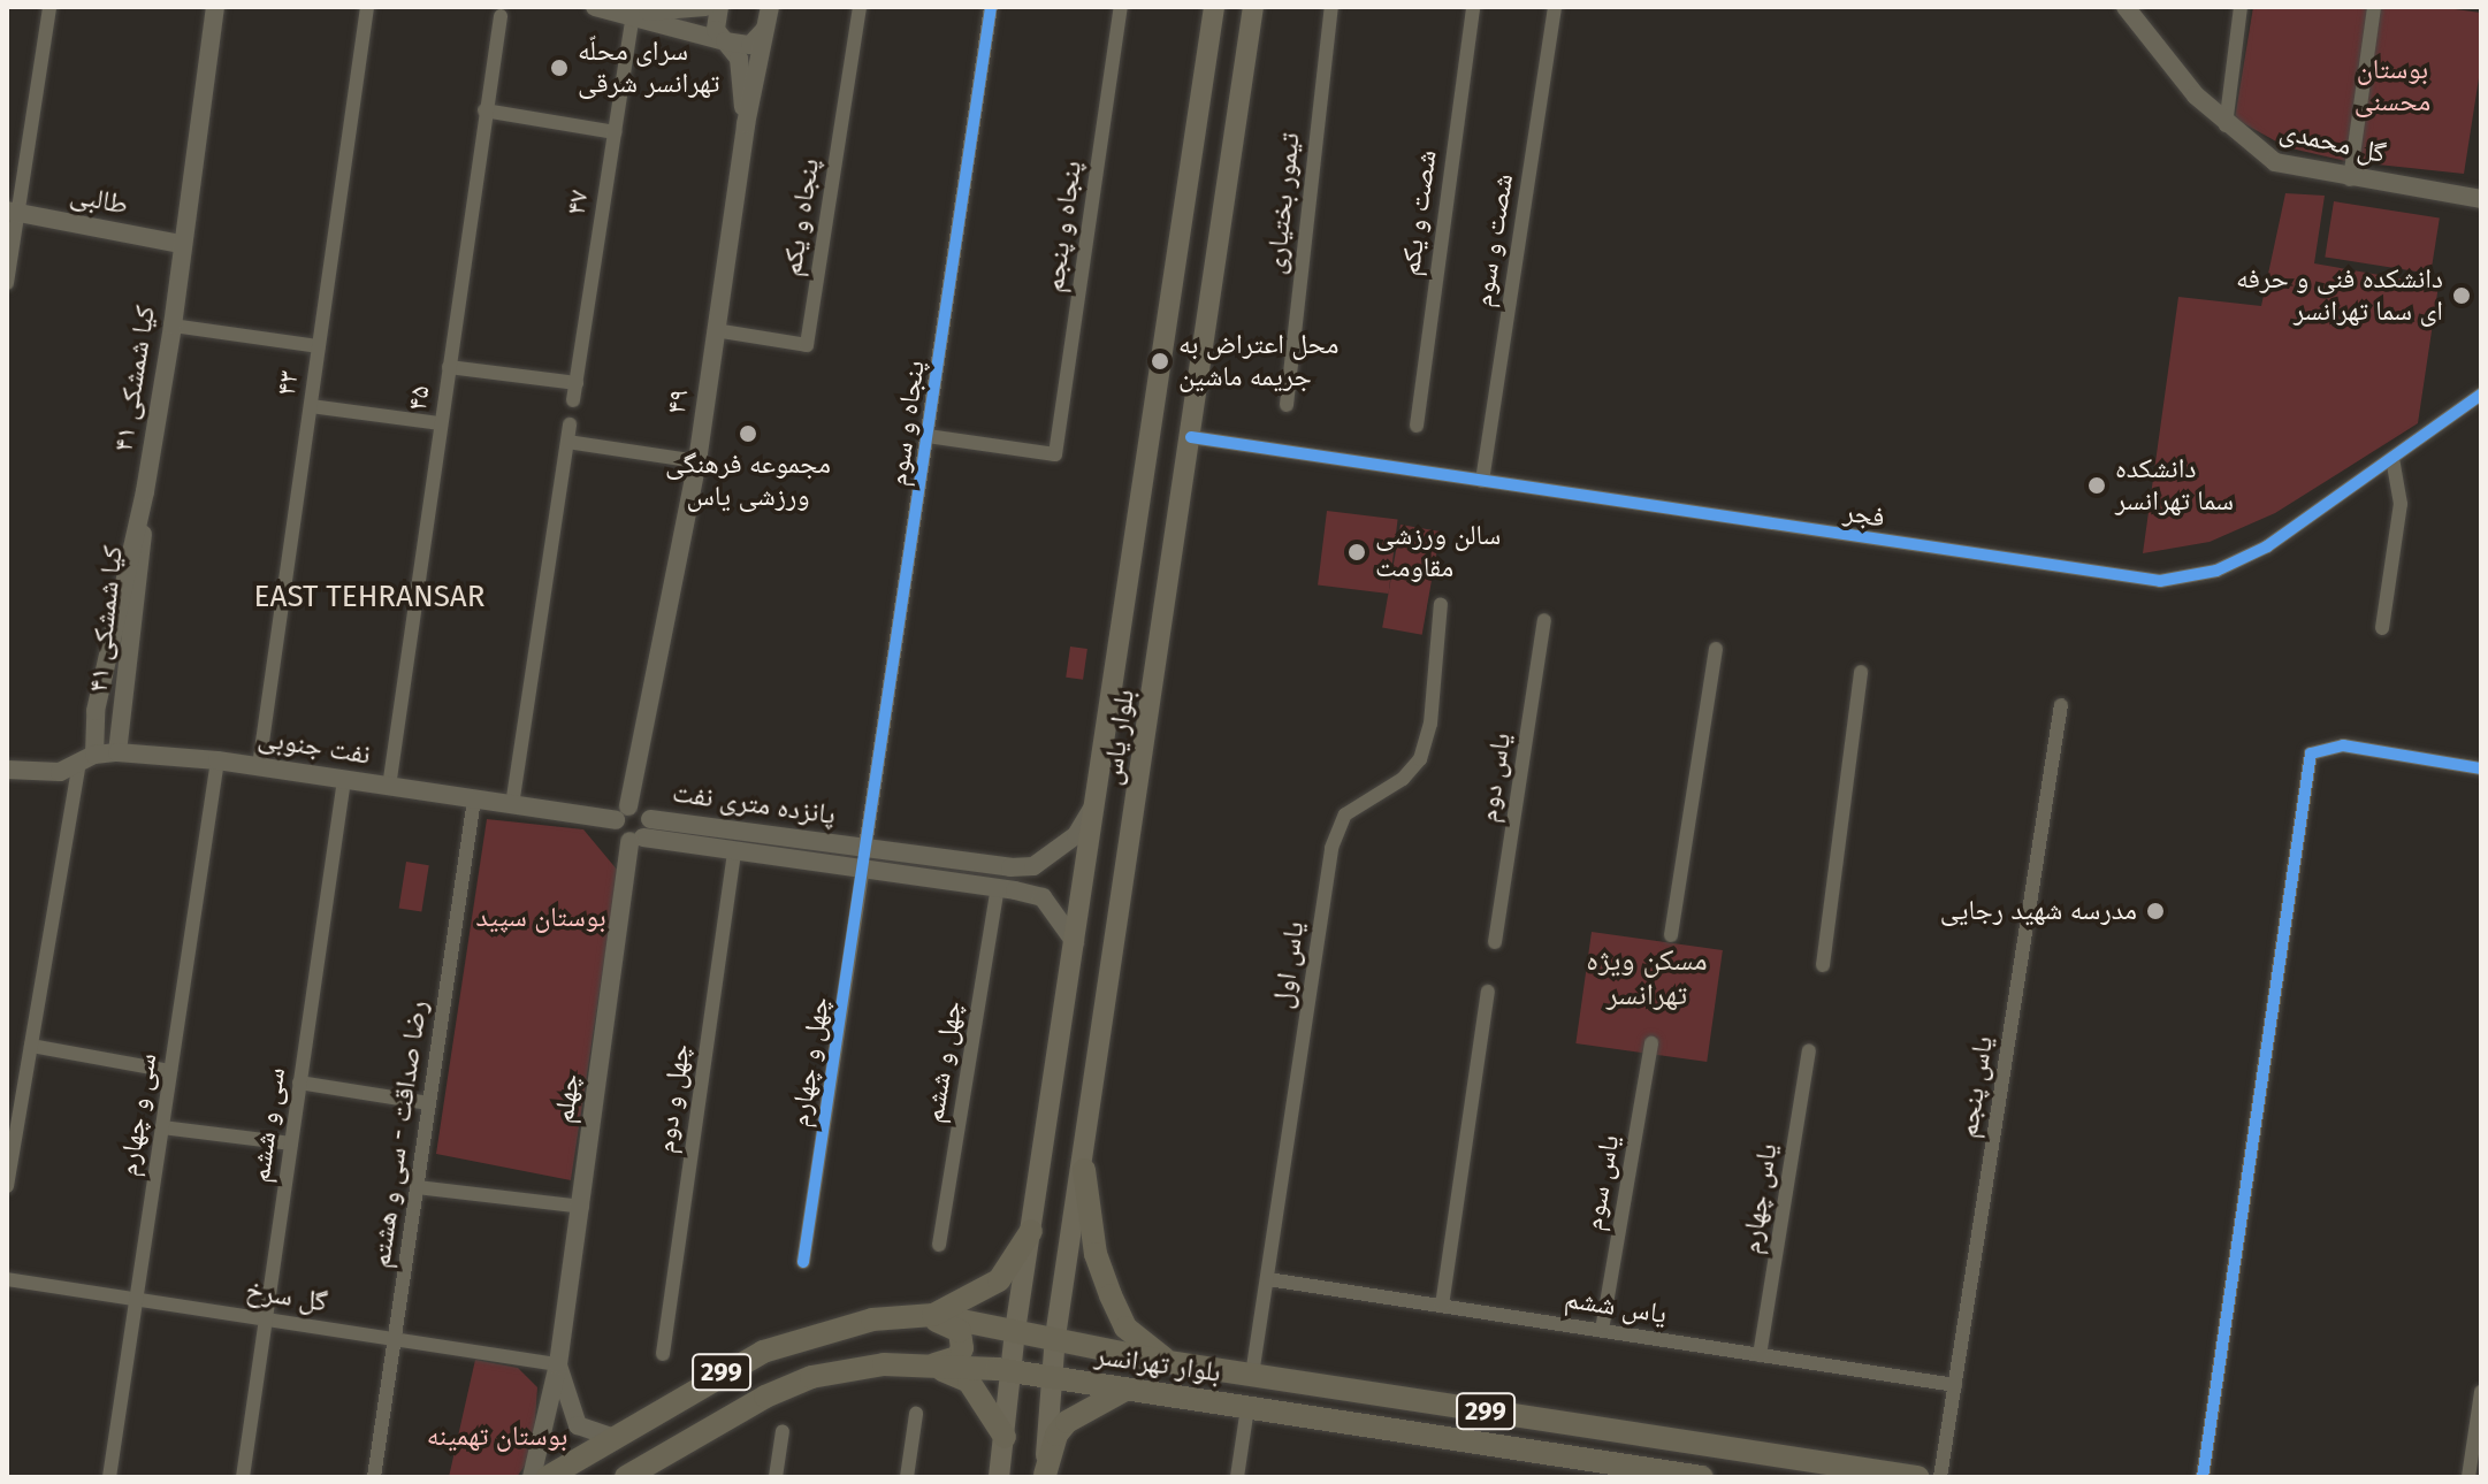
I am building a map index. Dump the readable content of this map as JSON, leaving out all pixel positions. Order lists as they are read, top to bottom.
{
  "streets": {
    "main road": ["بلوار یاس", "بلوار تهرانسر", "299"],
    "street": [
      "گل محمدی",
      "طالبی",
      "۴۷",
      "تیمور بختیاری",
      "شصت و یکم",
      "پنجاه و یکم",
      "پنجاه و پنجم",
      "شصت و سوم",
      "۴۱ کیا شمشکی",
      "۴۳",
      "۴۵",
      "۴۹",
      "پنجاه و سوم",
      "فجر",
      "کیا شمشکی ۴۱",
      "نفت جنوبی",
      "یاس دوم",
      "پانزده متری نفت",
      "یاس اول",
      "چهل و چهارم",
      "چهل و ششم",
      "یاس پنجم",
      "چهلم",
      "چهل و دوم",
      "سی و چهارم",
      "سی و ششم",
      "رضا صداقت - سی و هشتم",
      "یاس سوم",
      "یاس چهارم",
      "گل سرخ",
      "یاس ششم"
    ]
  },
  "crossings": [
    ["طالبی", "۴۱ کیا شمشکی"],
    ["پنجاه و یکم", "۴۹"],
    ["پنجاه و پنجم", "پنجاه و سوم"],
    ["شصت و سوم", "فجر"],
    ["۴۱ کیا شمشکی", "کیا شمشکی ۴۱"],
    ["۴۱ کیا شمشکی", "نفت جنوبی"],
    ["۴۳", "نفت جنوبی"],
    ["۴۵", "نفت جنوبی"],
    ["۴۹", "نفت جنوبی"],
    ["۴۹", "پانزده متری نفت"],
    ["۴۹", "چهلم"],
    ["پنجاه و سوم", "پانزده متری نفت"],
    ["فجر", "بلوار یاس"],
    ["کیا شمشکی ۴۱", "نفت جنوبی"],
    ["بلوار یاس", "پانزده متری نفت"],
    ["بلوار یاس", "بلوار تهرانسر"],
    ["نفت جنوبی", "پانزده متری نفت"],
    ["نفت جنوبی", "چهلم"],
    ["نفت جنوبی", "سی و چهارم"],
    ["نفت جنوبی", "سی و ششم"],
    ["نفت جنوبی", "رضا صداقت - سی و هشتم"],
    ["پانزده متری نفت", "چهل و چهارم"],
    ["پانزده متری نفت", "چهل و ششم"],
    ["پانزده متری نفت", "چهلم"],
    ["پانزده متری نفت", "چهل و دوم"],
    ["یاس اول", "یاس ششم"],
    ["یاس اول", "بلوار تهرانسر"],
    ["یاس پنجم", "یاس ششم"],
    ["چهلم", "گل سرخ"],
    ["سی و چهارم", "گل سرخ"],
    ["سی و ششم", "گل سرخ"],
    ["رضا صداقت - سی و هشتم", "گل سرخ"],
    ["یاس سوم", "یاس ششم"],
    ["یاس چهارم", "یاس ششم"]
  ],
  "districts": ["EAST TEHRANSAR", "مسکن ویژه تهرانسر"],
  "parks": ["بوستان محسنی", "بوستان سپید", "بوستان تهمینه"],
  "places": [
    "سرای محلّه تهرانسر شرقی",
    "دانشکده فنی و حرفه ای سما تهرانسر",
    "محل اعتراض به جریمه ماشین",
    "مجموعه فرهنگی ورزشی یاس",
    "دانشکده سما تهرانسر",
    "سالن ورزشی مقاومت",
    "مدرسه شهید رجایی"
  ]
}
